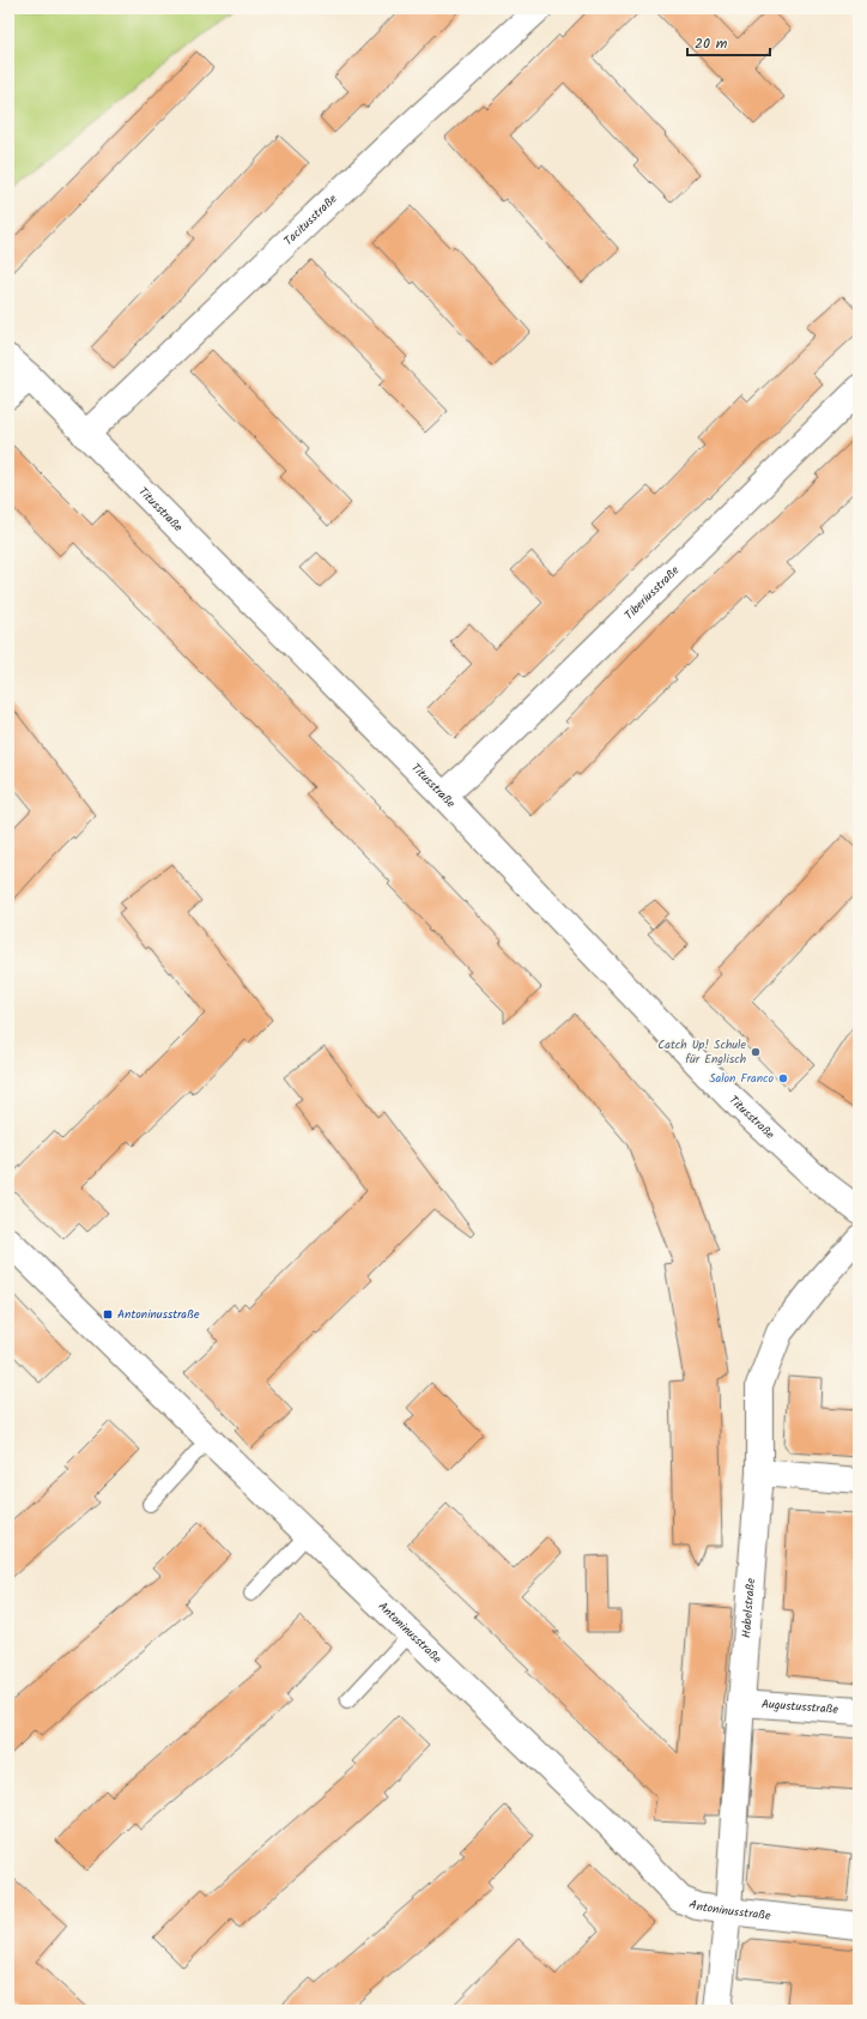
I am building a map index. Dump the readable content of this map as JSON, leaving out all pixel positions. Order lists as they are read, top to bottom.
{
  "streets": {
    "street": [
      "Tacitusstraße",
      "Titusstraße",
      "Tiberiusstraße",
      "Habelstraße",
      "Antoninusstraße",
      "Augustusstraße"
    ]
  },
  "crossings": [
    ["Tacitusstraße", "Titusstraße"],
    ["Titusstraße", "Tiberiusstraße"],
    ["Habelstraße", "Antoninusstraße"],
    ["Habelstraße", "Augustusstraße"]
  ],
  "places": {
    "other": ["Catch Up! Schule für Englisch", "Salon Franco"],
    "transit": ["Antoninusstraße"]
  },
  "scale_bar": "20 m"
}
